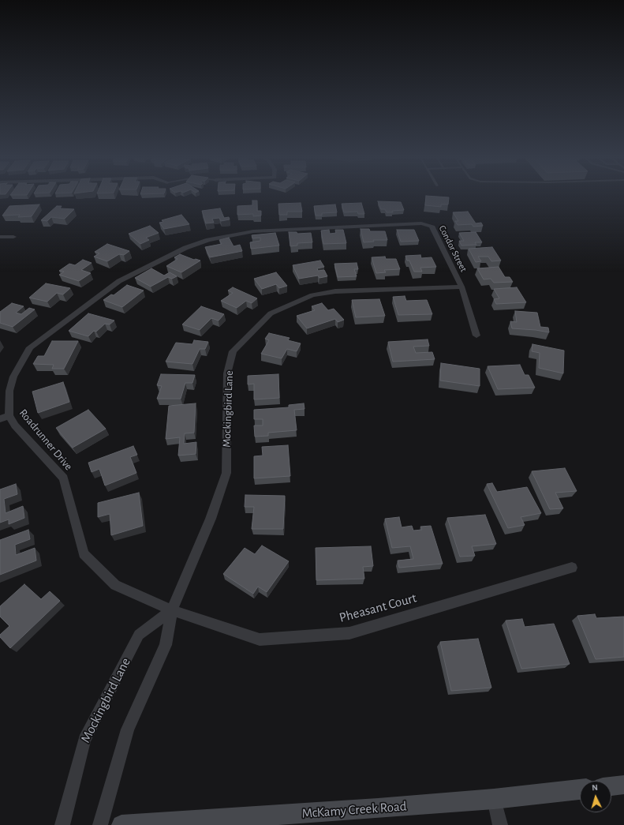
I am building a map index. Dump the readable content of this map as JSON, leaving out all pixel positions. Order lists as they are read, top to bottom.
{
  "streets": {
    "street": [
      "Condor Street",
      "Mockingbird Lane",
      "Roadrunner Drive",
      "Pheasant Court",
      "McKamy Creek Road"
    ]
  },
  "crossings": [
    ["Condor Street", "Mockingbird Lane"],
    ["Condor Street", "Roadrunner Drive"],
    ["Mockingbird Lane", "Roadrunner Drive"],
    ["Mockingbird Lane", "Pheasant Court"],
    ["Roadrunner Drive", "Pheasant Court"]
  ],
  "north": "top"
}
